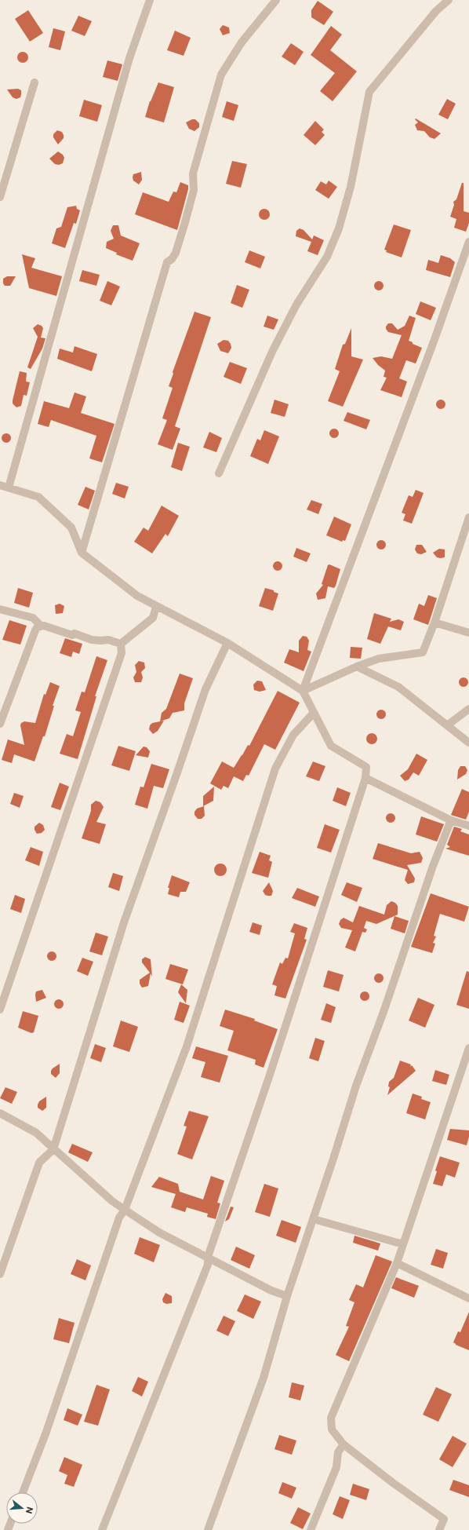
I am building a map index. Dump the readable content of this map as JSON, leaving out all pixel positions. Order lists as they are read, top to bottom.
{
  "north": "right"
}
